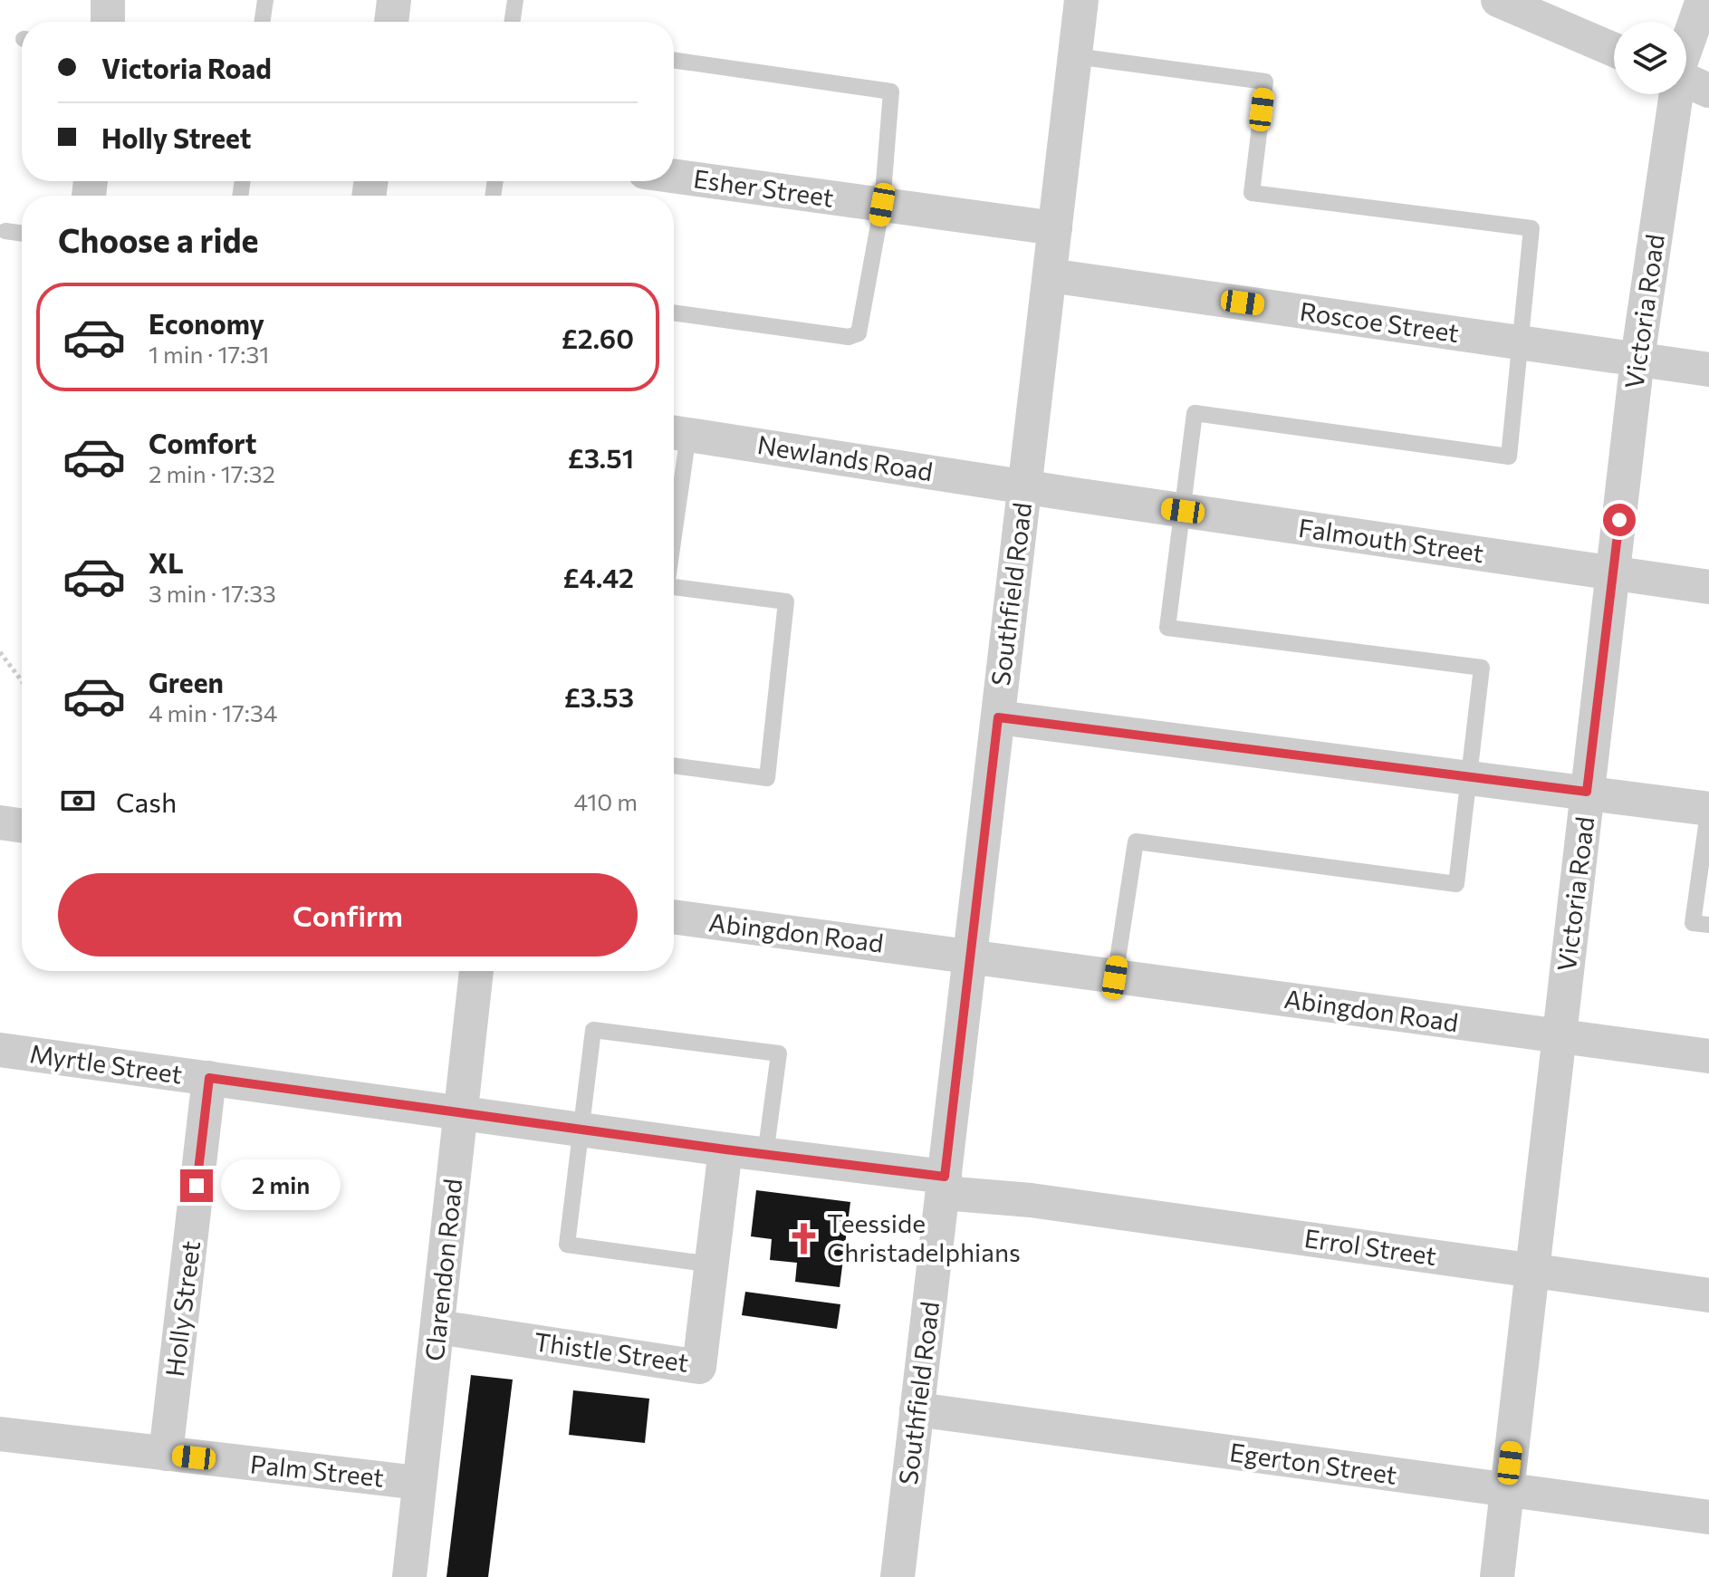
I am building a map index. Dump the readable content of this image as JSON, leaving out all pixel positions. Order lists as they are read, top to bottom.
{
  "streets": {
    "street": [
      "Esher Street",
      "Victoria Road",
      "Roscoe Street",
      "Newlands Road",
      "Falmouth Street",
      "Southfield Road",
      "Abingdon Road",
      "Myrtle Street",
      "Errol Street",
      "Clarendon Road",
      "Holly Street",
      "Thistle Street",
      "Egerton Street",
      "Palm Street"
    ]
  },
  "crossings": [
    ["Esher Street", "Southfield Road"],
    ["Victoria Road", "Roscoe Street"],
    ["Victoria Road", "Falmouth Street"],
    ["Victoria Road", "Abingdon Road"],
    ["Victoria Road", "Errol Street"],
    ["Victoria Road", "Egerton Street"],
    ["Roscoe Street", "Southfield Road"],
    ["Newlands Road", "Falmouth Street"],
    ["Newlands Road", "Southfield Road"],
    ["Southfield Road", "Abingdon Road"],
    ["Southfield Road", "Myrtle Street"],
    ["Southfield Road", "Errol Street"],
    ["Southfield Road", "Egerton Street"],
    ["Myrtle Street", "Errol Street"],
    ["Myrtle Street", "Clarendon Road"],
    ["Myrtle Street", "Holly Street"],
    ["Myrtle Street", "Thistle Street"],
    ["Clarendon Road", "Thistle Street"],
    ["Clarendon Road", "Palm Street"],
    ["Holly Street", "Palm Street"]
  ],
  "places": {
    "church": ["Teesside Christadelphians"]
  },
  "page": {
    "banner": ["Victoria Road", "Holly Street"],
    "heading": "Choose a ride",
    "list": [
      {
        "name": "Economy",
        "note": "1 min · 17:31",
        "value": "£2.60"
      },
      {
        "name": "Comfort",
        "note": "2 min · 17:32",
        "value": "£3.51"
      },
      {
        "name": "XL",
        "note": "3 min · 17:33",
        "value": "£4.42"
      },
      {
        "name": "Green",
        "note": "4 min · 17:34",
        "value": "£3.53"
      }
    ],
    "pay": ["Cash", "410 m"],
    "buttons": "Confirm",
    "bubble": "2 min"
  }
}
